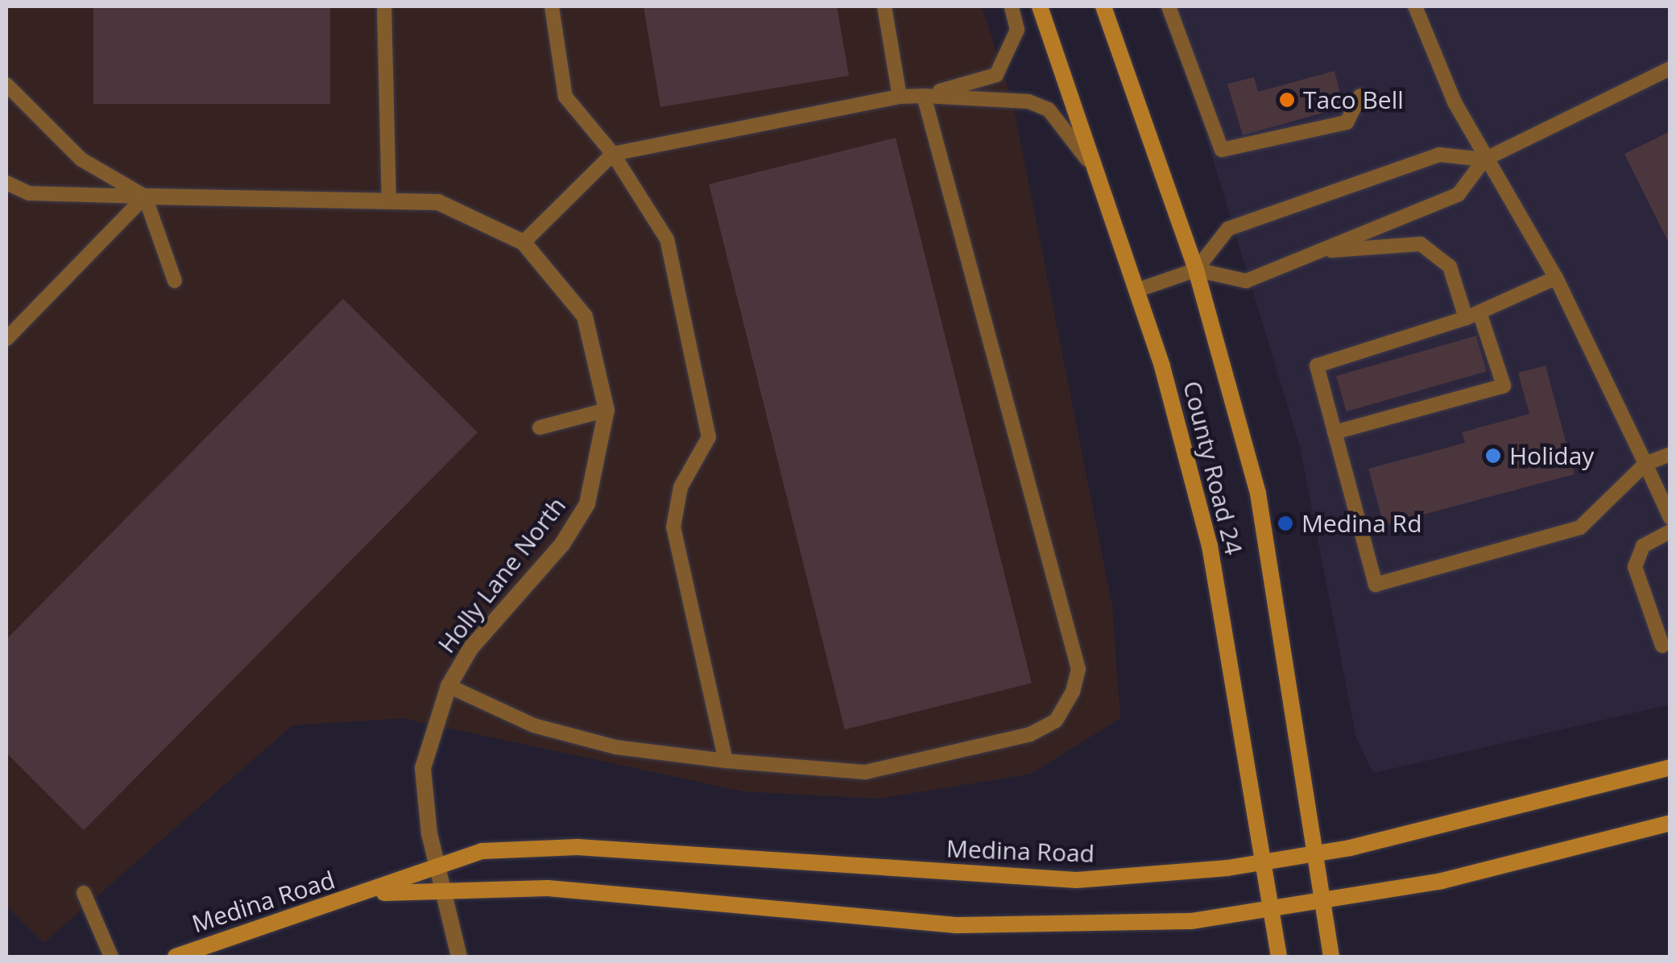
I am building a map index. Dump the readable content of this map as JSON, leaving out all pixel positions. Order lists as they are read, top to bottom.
{
  "streets": {
    "street": ["County Road 24", "Holly Lane North", "Medina Road"]
  },
  "crossings": [
    ["County Road 24", "Medina Road"],
    ["Holly Lane North", "Medina Road"]
  ],
  "places": ["Taco Bell", "Holiday", "Medina Rd"]
}
